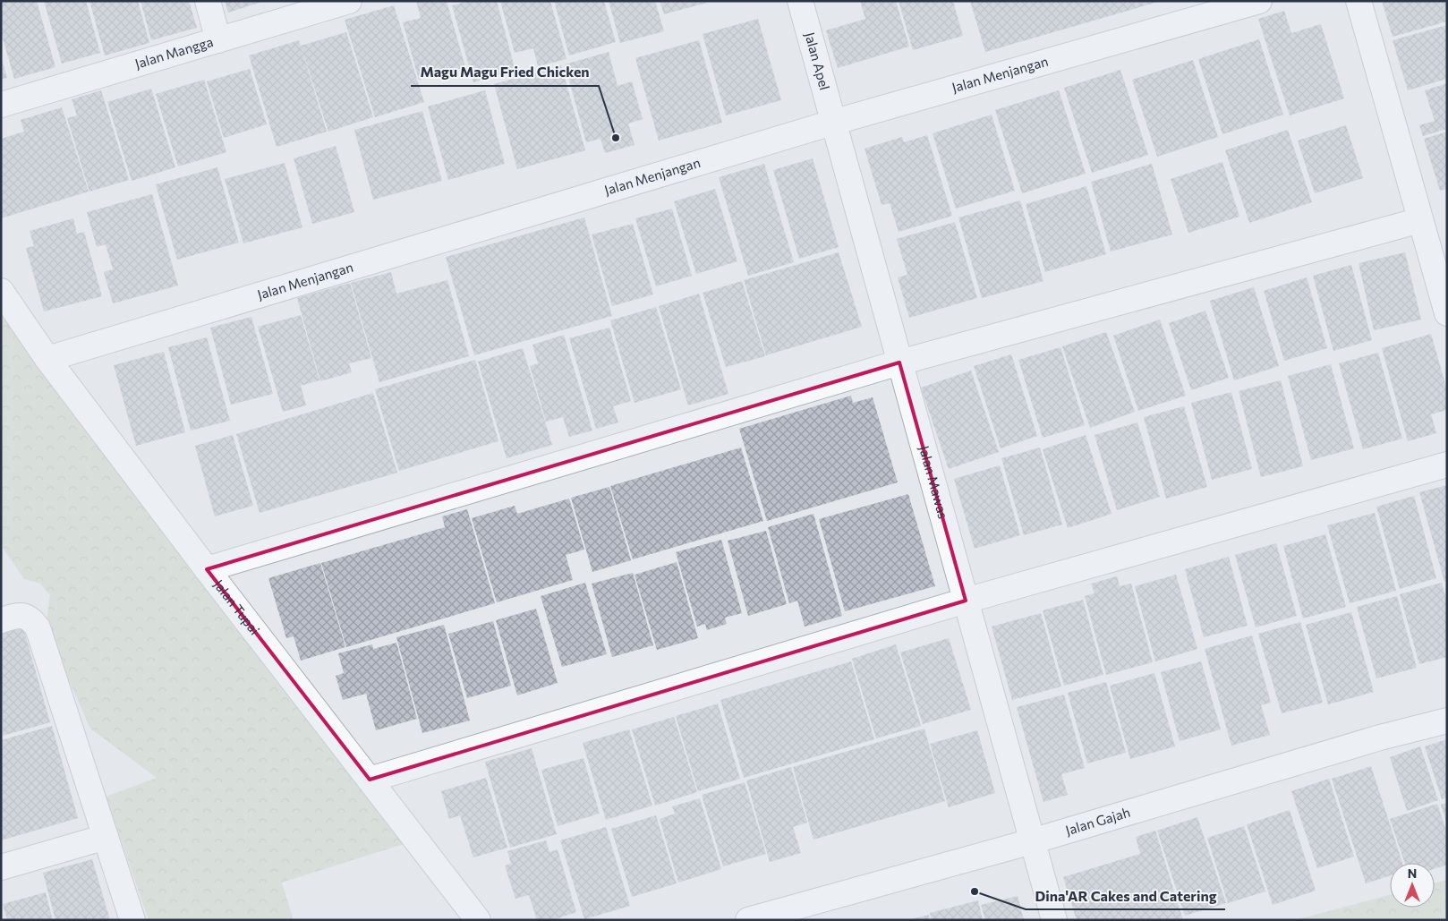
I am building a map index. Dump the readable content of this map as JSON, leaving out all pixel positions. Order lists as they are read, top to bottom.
{
  "streets": {
    "street": [
      "Jalan Mangga",
      "Jalan Apel",
      "Jalan Menjangan",
      "Jalan Mawas",
      "Jalan Tupai",
      "Jalan Gajah"
    ]
  },
  "crossings": [
    ["Jalan Apel", "Jalan Menjangan"],
    ["Jalan Apel", "Jalan Mawas"],
    ["Jalan Menjangan", "Jalan Mawas"],
    ["Jalan Menjangan", "Jalan Tupai"],
    ["Jalan Mawas", "Jalan Gajah"]
  ],
  "places": ["Magu Magu Fried Chicken", "Dina'AR Cakes and Catering"],
  "north": "top"
}
